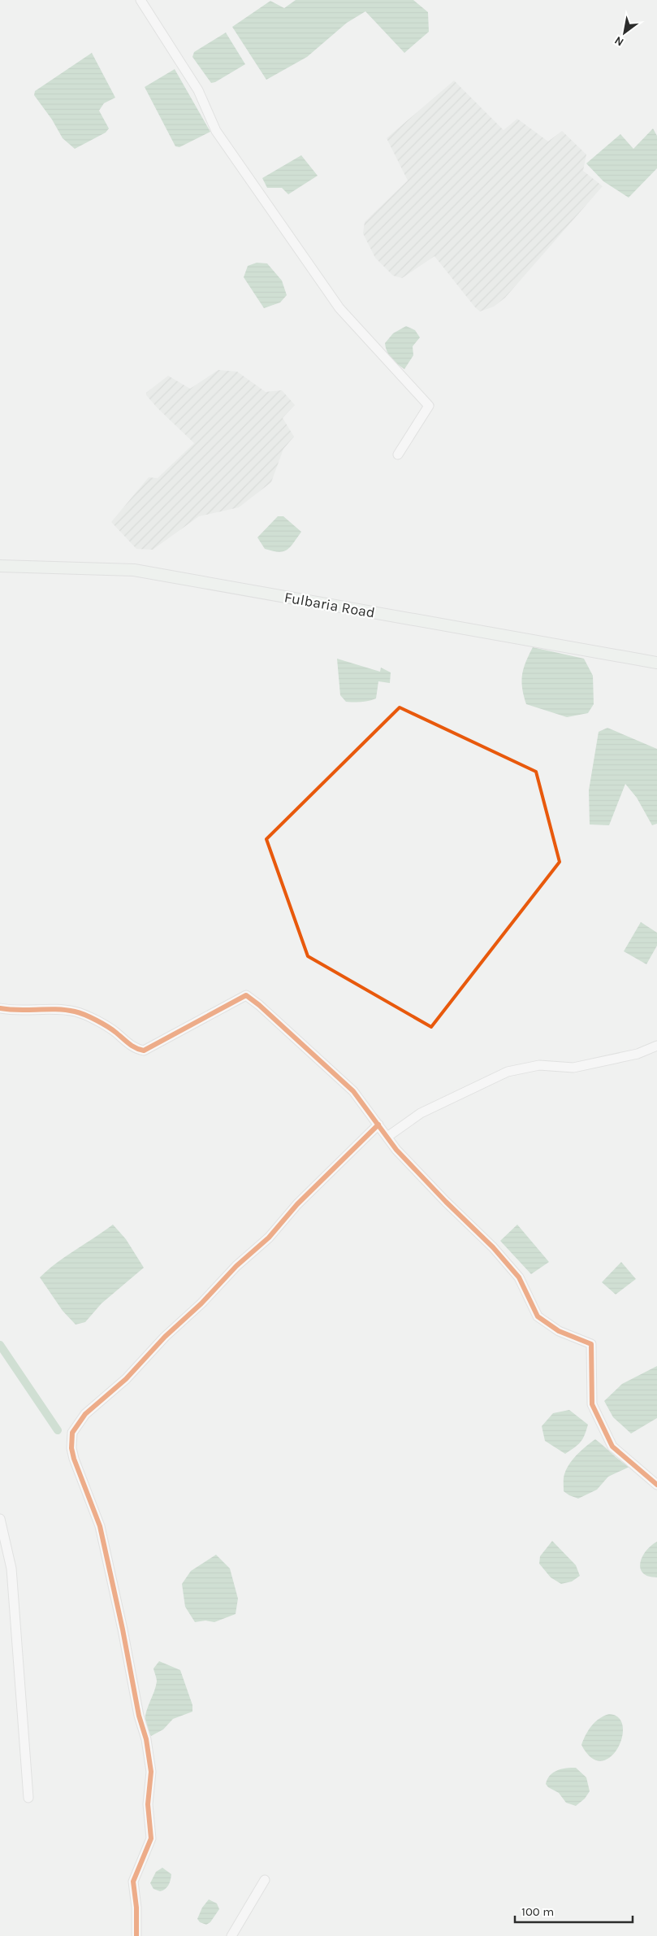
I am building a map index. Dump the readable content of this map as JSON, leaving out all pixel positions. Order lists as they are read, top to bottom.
{
  "streets": {
    "main road": ["Fulbaria Road"]
  },
  "scale_bar": "100 m",
  "north": "bottom left"
}
